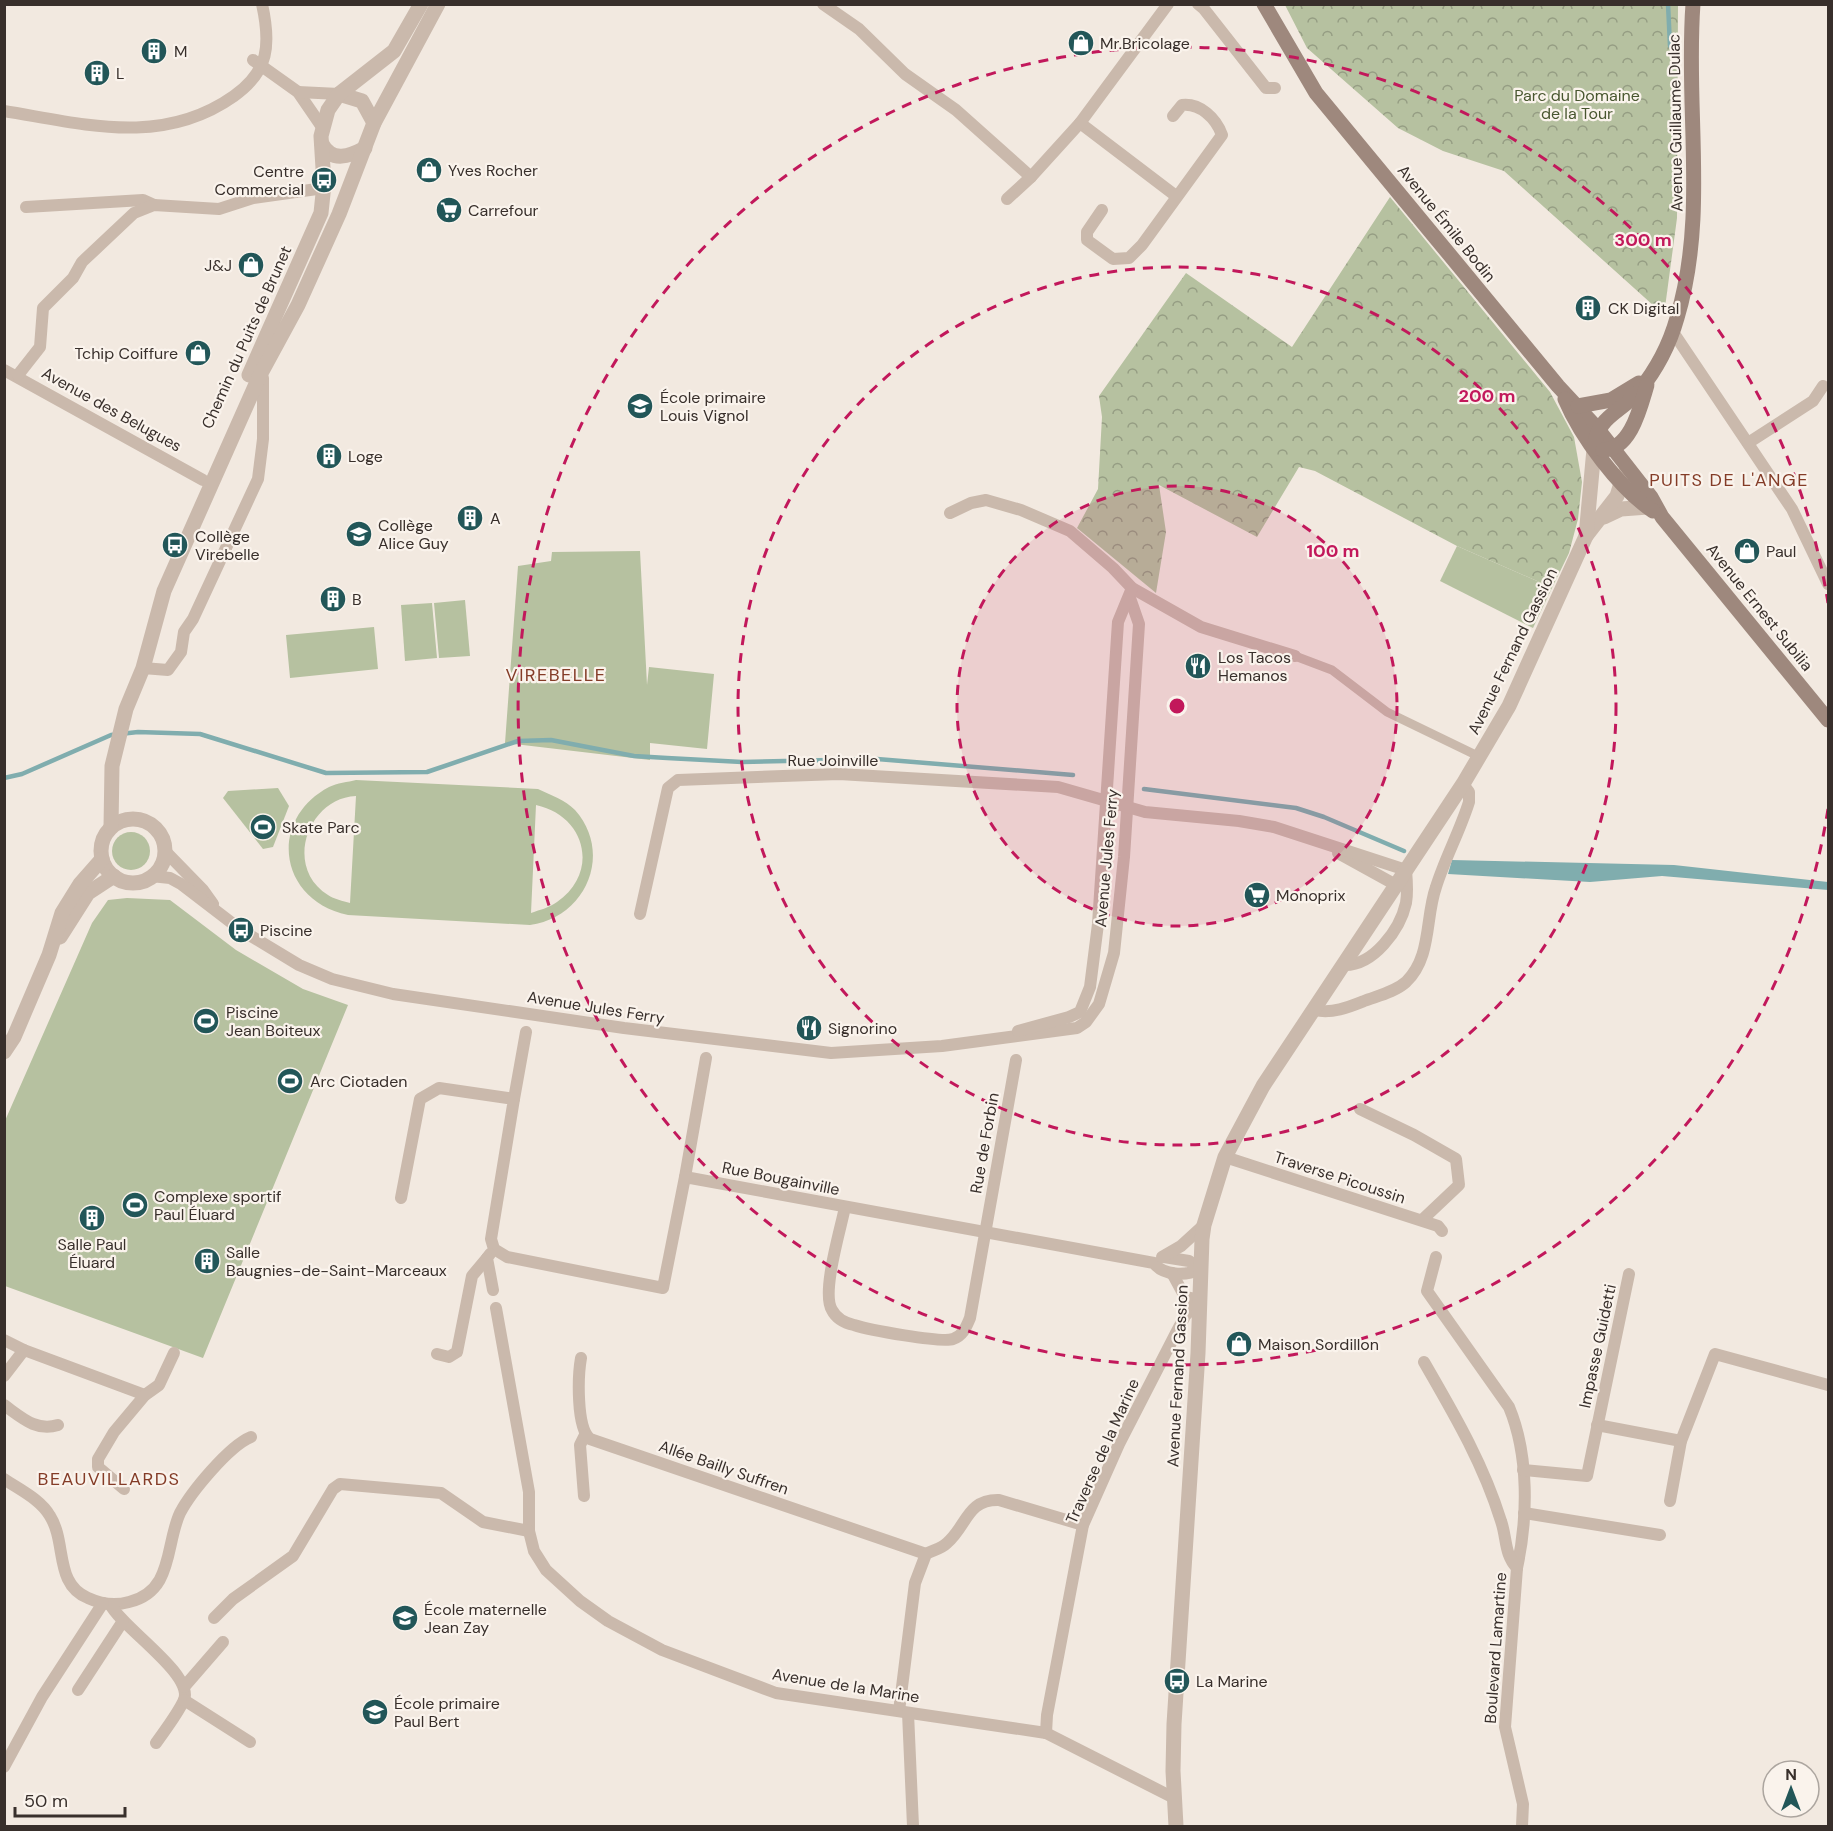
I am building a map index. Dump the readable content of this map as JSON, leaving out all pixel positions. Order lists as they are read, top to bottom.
{
  "streets": {
    "main road": ["Avenue Guillaume Dulac", "Avenue Émile Bodin", "Avenue Ernest Subilia"],
    "street": [
      "Chemin du Puits de Brunet",
      "Avenue des Belugues",
      "Avenue Fernand Gassion",
      "Rue Joinville",
      "Avenue Jules Ferry",
      "Rue de Forbin",
      "Traverse Picoussin",
      "Rue Bougainville",
      "Impasse Guidetti",
      "Traverse de la Marine",
      "Allée Bailly Suffren",
      "Boulevard Lamartine",
      "Avenue de la Marine"
    ]
  },
  "crossings": [
    ["Avenue Guillaume Dulac", "Avenue Émile Bodin"],
    ["Avenue Guillaume Dulac", "Avenue Ernest Subilia"],
    ["Avenue Guillaume Dulac", "Avenue Fernand Gassion"],
    ["Avenue Émile Bodin", "Avenue Ernest Subilia"],
    ["Avenue Émile Bodin", "Avenue Fernand Gassion"],
    ["Chemin du Puits de Brunet", "Avenue des Belugues"],
    ["Chemin du Puits de Brunet", "Avenue Jules Ferry"],
    ["Avenue Ernest Subilia", "Avenue Fernand Gassion"],
    ["Avenue Fernand Gassion", "Traverse Picoussin"],
    ["Avenue Fernand Gassion", "Rue Bougainville"],
    ["Avenue Fernand Gassion", "Traverse de la Marine"],
    ["Avenue Fernand Gassion", "Avenue de la Marine"],
    ["Rue Joinville", "Avenue Jules Ferry"],
    ["Rue de Forbin", "Rue Bougainville"],
    ["Rue Bougainville", "Traverse de la Marine"],
    ["Impasse Guidetti", "Boulevard Lamartine"],
    ["Traverse de la Marine", "Avenue de la Marine"]
  ],
  "districts": ["PUITS DE L'ANGE", "VIREBELLE", "BEAUVILLARDS"],
  "parks": ["Parc du Domaine de la Tour"],
  "places": {
    "shop": [
      "Mr.Bricolage",
      "Yves Rocher",
      "J&J",
      "Tchip Coiffure",
      "Paul",
      "Maison Sordillon"
    ],
    "building": [
      "M",
      "L",
      "CK Digital",
      "Loge",
      "A",
      "B",
      "Salle Paul Éluard",
      "Salle Baugnies-de-Saint-Marceaux"
    ],
    "bus stop": [
      "Centre Commercial",
      "Collège Virebelle",
      "Piscine",
      "La Marine"
    ],
    "supermarket": ["Carrefour", "Monoprix"],
    "school or university": [
      "École primaire Louis Vignol",
      "Collège Alice Guy",
      "École maternelle Jean Zay",
      "École primaire Paul Bert"
    ],
    "restaurant": ["Los Tacos Hemanos", "Signorino"],
    "sports": [
      "Skate Parc",
      "Piscine Jean Boiteux",
      "Arc Ciotaden",
      "Complexe sportif Paul Éluard"
    ]
  },
  "scale_bar": "50 m",
  "north": "top",
  "rings": ["300 m", "200 m", "100 m"]
}
